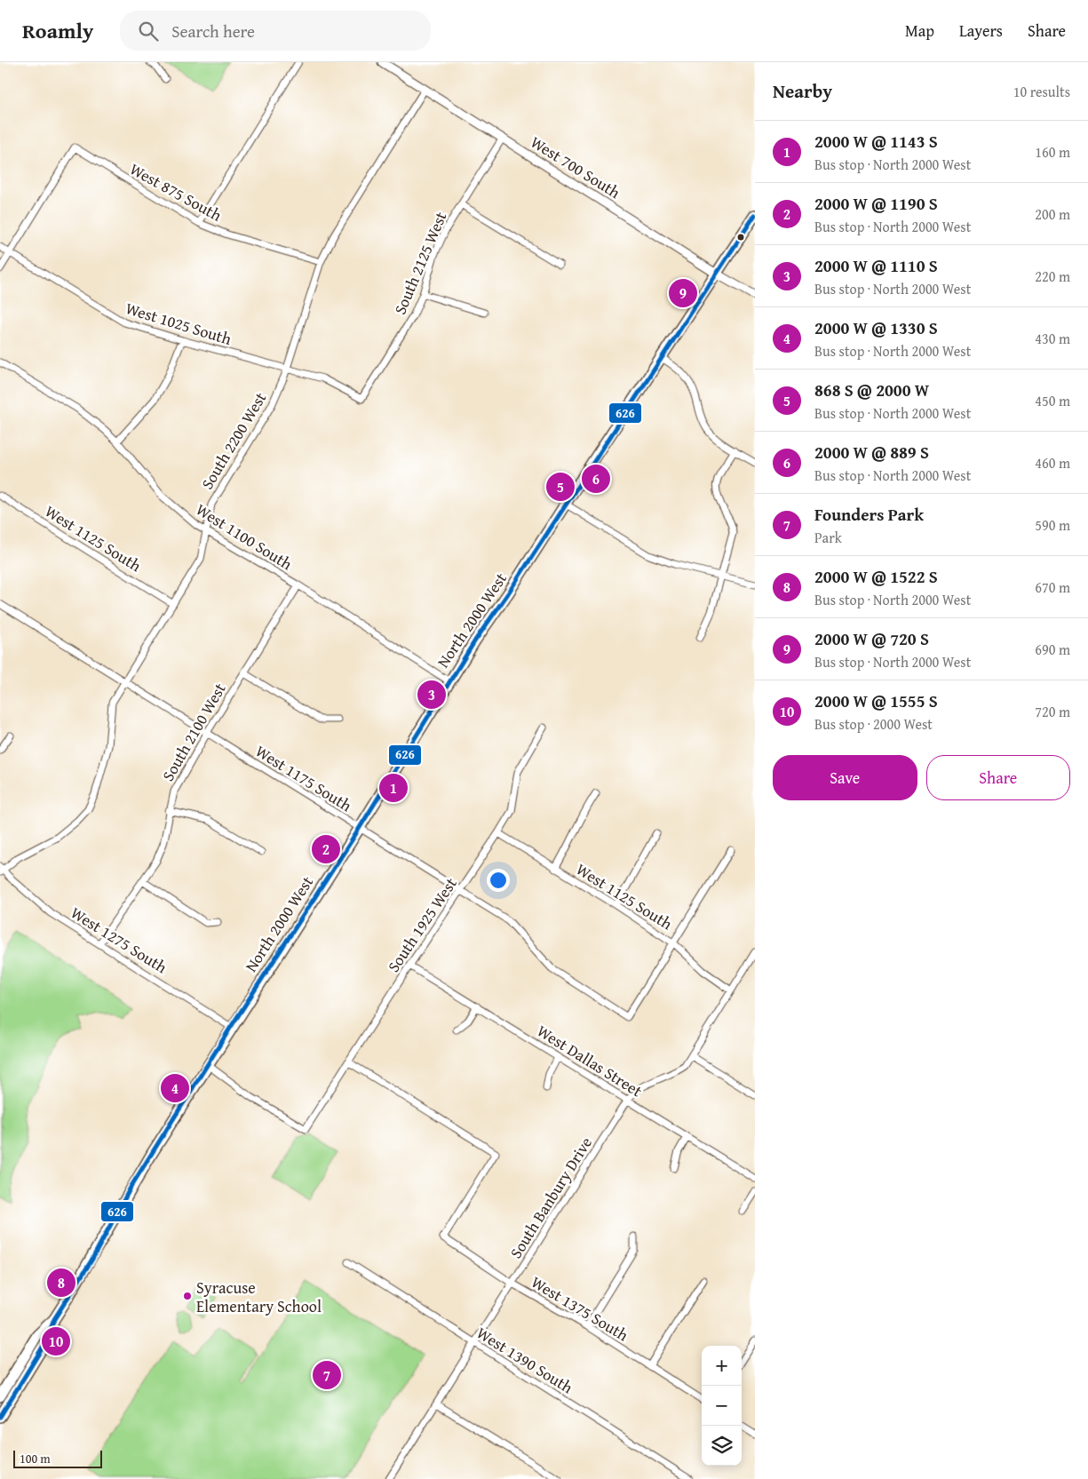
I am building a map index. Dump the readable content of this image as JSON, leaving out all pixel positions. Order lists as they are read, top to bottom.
{
  "streets": {
    "main road": ["North 2000 West"],
    "street": [
      "West 700 South",
      "West 875 South",
      "South 2125 West",
      "West 1025 South",
      "South 2200 West",
      "West 1100 South",
      "West 1125 South",
      "South 2100 West",
      "West 1175 South",
      "South 1925 West",
      "West 1275 South",
      "West Dallas Street",
      "South Banbury Drive",
      "West 1375 South",
      "West 1390 South"
    ]
  },
  "crossings": [
    ["West 700 South", "South 2125 West"],
    ["West 700 South", "South 2200 West"],
    ["West 700 South", "North 2000 West"],
    ["West 875 South", "West 1025 South"],
    ["West 875 South", "South 2200 West"],
    ["South 2125 West", "West 1025 South"],
    ["West 1025 South", "South 2200 West"],
    ["South 2200 West", "West 1100 South"],
    ["South 2200 West", "West 1125 South"],
    ["South 2200 West", "West 1175 South"],
    ["South 2200 West", "West 1275 South"],
    ["West 1100 South", "North 2000 West"],
    ["West 1100 South", "South 2100 West"],
    ["West 1125 South", "West 1175 South"],
    ["West 1125 South", "South 1925 West"],
    ["West 1125 South", "South Banbury Drive"],
    ["North 2000 West", "West 1175 South"],
    ["North 2000 West", "South 1925 West"],
    ["North 2000 West", "West 1275 South"],
    ["South 2100 West", "West 1175 South"],
    ["South 2100 West", "West 1275 South"],
    ["West 1175 South", "South 1925 West"],
    ["South 1925 West", "West Dallas Street"],
    ["South 1925 West", "West 1375 South"],
    ["West Dallas Street", "South Banbury Drive"],
    ["South Banbury Drive", "West 1375 South"],
    ["South Banbury Drive", "West 1390 South"]
  ],
  "places": ["Syracuse Elementary School"],
  "lines": ["transit line 626"],
  "scale_bar": "100 m",
  "page": {
    "header": "Roamly",
    "search": "Search here",
    "nav": ["Map", "Layers", "Share"],
    "heading": ["Nearby", "10 results"],
    "list": [
      {
        "mark": "1",
        "name": "2000 W @ 1143 S",
        "note": "Bus stop · North 2000 West",
        "value": "160 m"
      },
      {
        "mark": "2",
        "name": "2000 W @ 1190 S",
        "note": "Bus stop · North 2000 West",
        "value": "200 m"
      },
      {
        "mark": "3",
        "name": "2000 W @ 1110 S",
        "note": "Bus stop · North 2000 West",
        "value": "220 m"
      },
      {
        "mark": "4",
        "name": "2000 W @ 1330 S",
        "note": "Bus stop · North 2000 West",
        "value": "430 m"
      },
      {
        "mark": "5",
        "name": "868 S @ 2000 W",
        "note": "Bus stop · North 2000 West",
        "value": "450 m"
      },
      {
        "mark": "6",
        "name": "2000 W @ 889 S",
        "note": "Bus stop · North 2000 West",
        "value": "460 m"
      },
      {
        "mark": "7",
        "name": "Founders Park",
        "note": "Park",
        "value": "590 m"
      },
      {
        "mark": "8",
        "name": "2000 W @ 1522 S",
        "note": "Bus stop · North 2000 West",
        "value": "670 m"
      },
      {
        "mark": "9",
        "name": "2000 W @ 720 S",
        "note": "Bus stop · North 2000 West",
        "value": "690 m"
      },
      {
        "mark": "10",
        "name": "2000 W @ 1555 S",
        "note": "Bus stop · 2000 West",
        "value": "720 m"
      }
    ],
    "pins": [
      "9",
      "6",
      "5",
      "3",
      "1",
      "2",
      "4",
      "8",
      "10",
      "7"
    ],
    "buttons": ["Save", "Share"],
    "map_buttons": ["+", "−"],
    "scale": "100 m"
  }
}
